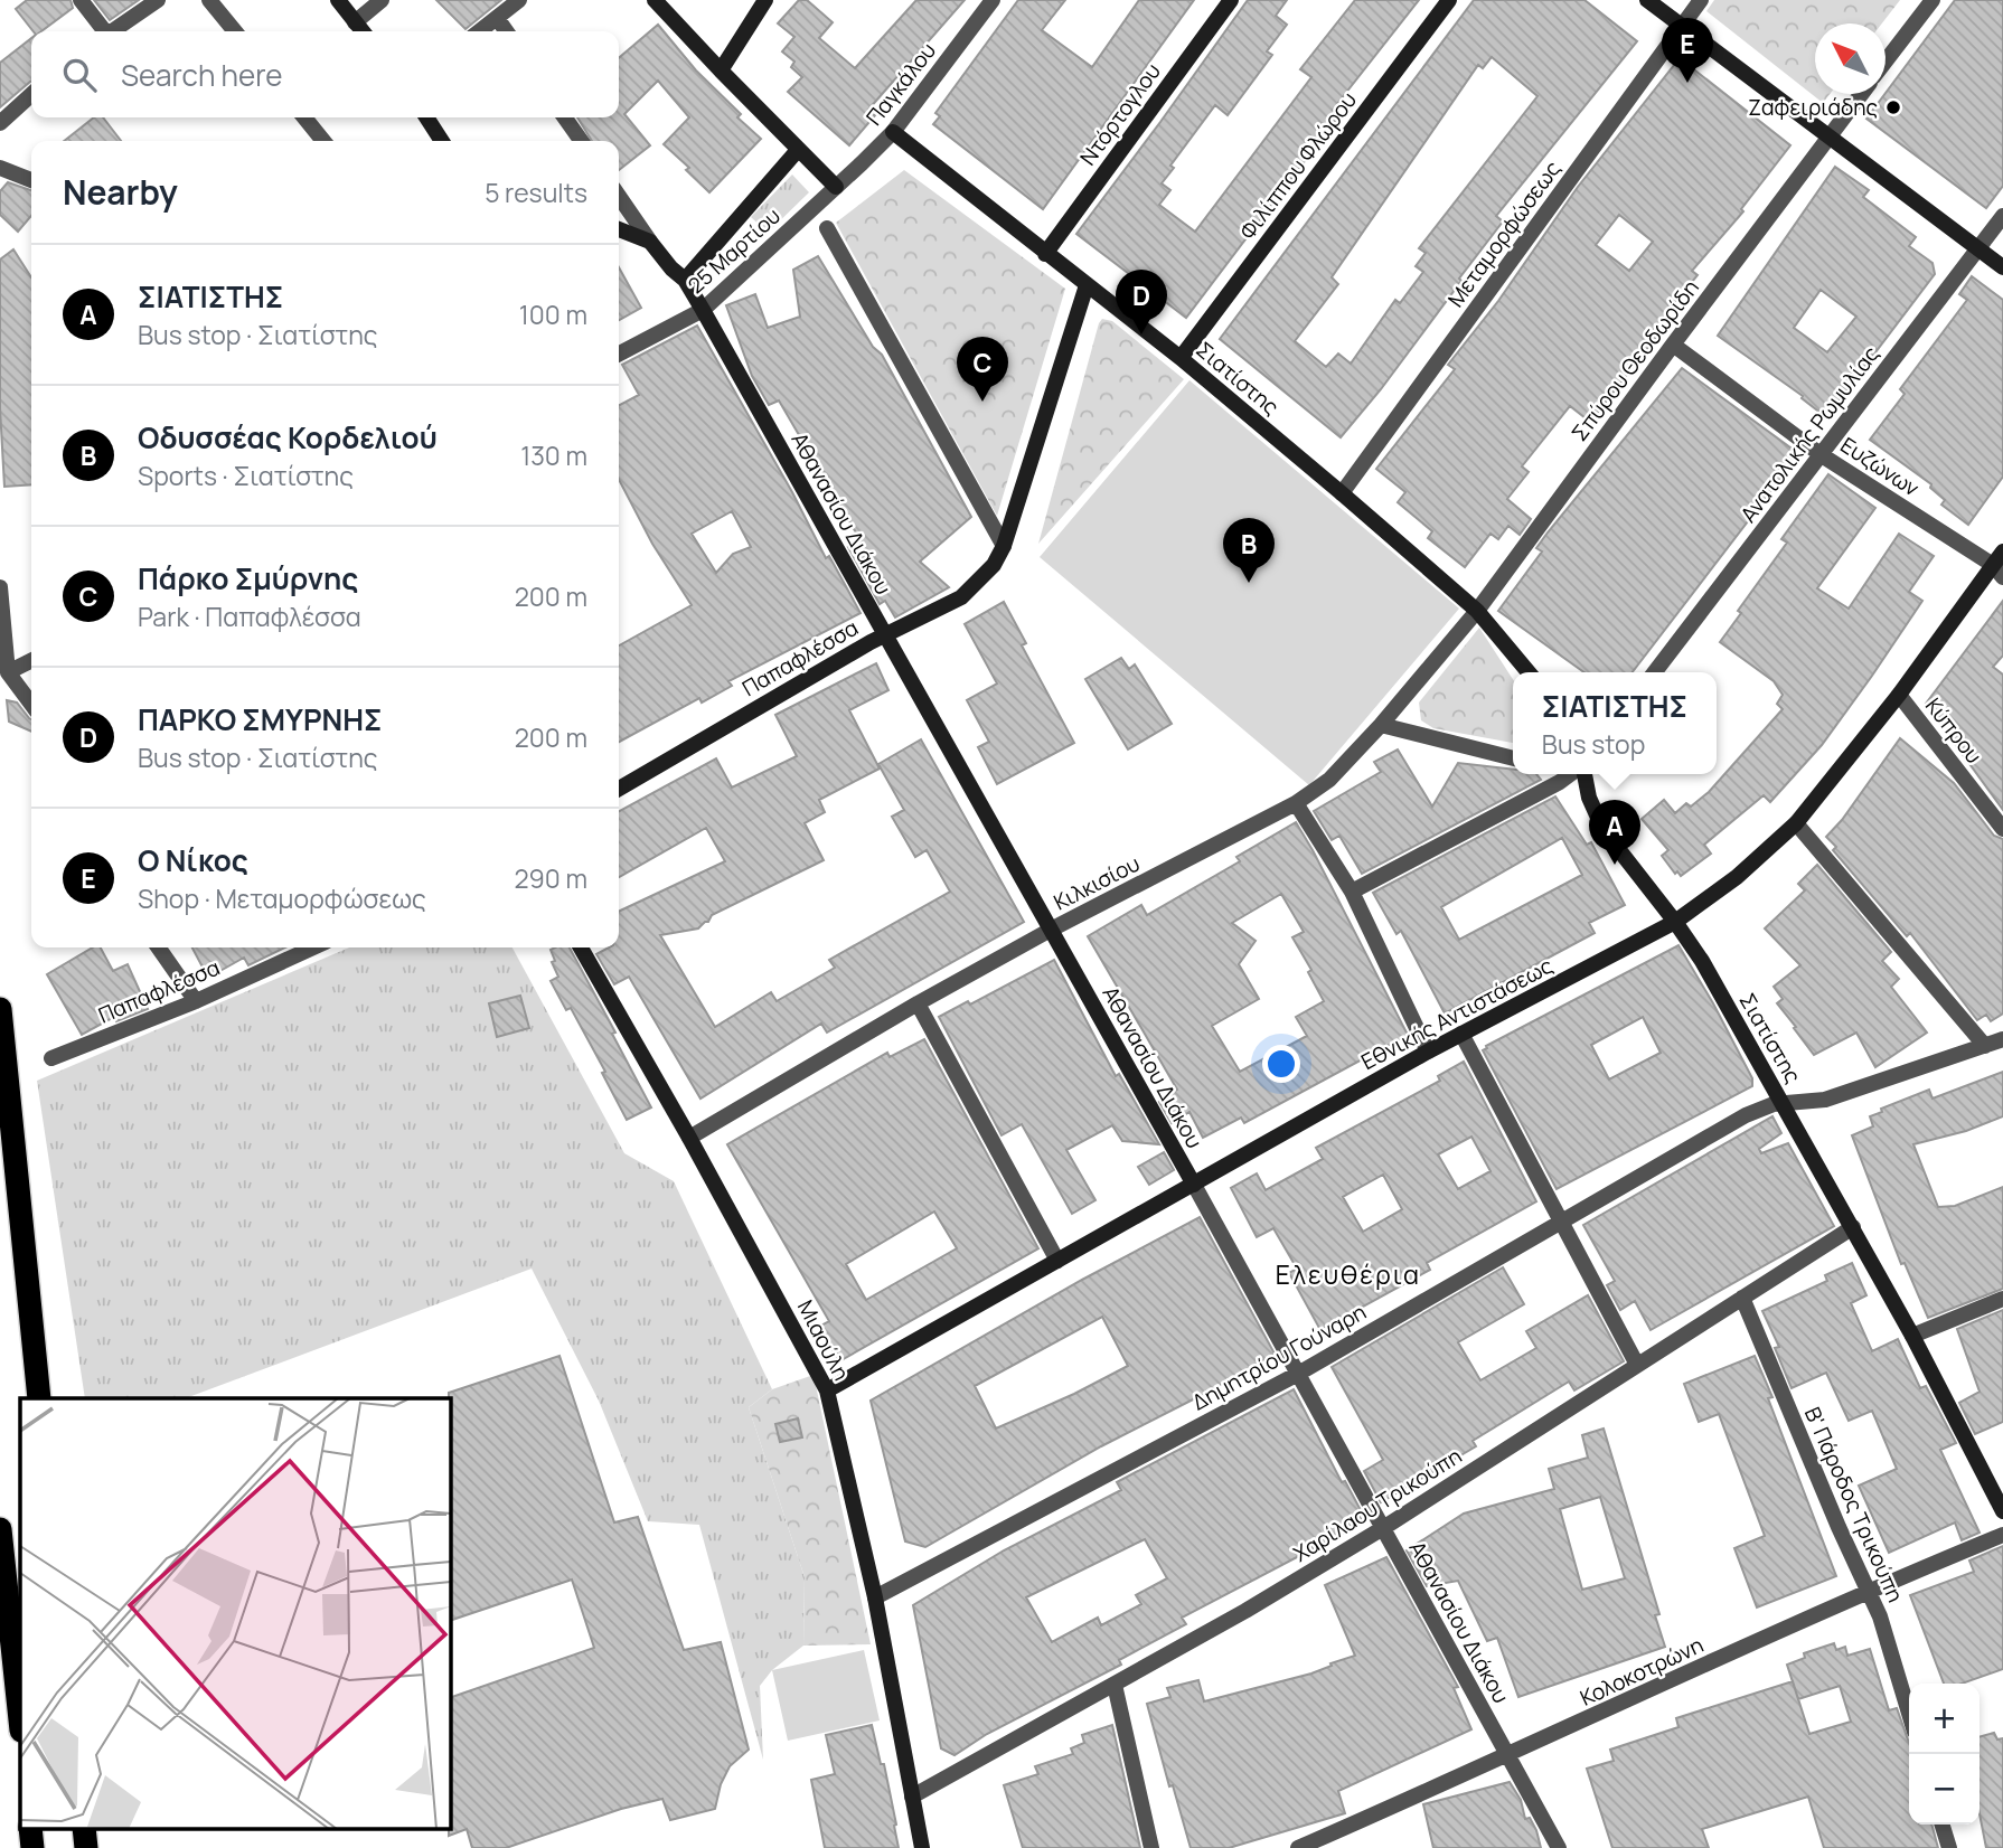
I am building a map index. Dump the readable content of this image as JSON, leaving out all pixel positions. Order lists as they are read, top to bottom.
{
  "streets": {
    "street": [
      "Παγκάλου",
      "Ντόρτογλου",
      "Φιλίππου Φλώρου",
      "Μεταμορφώσεως",
      "25 Μαρτίου",
      "Σπύρου Θεοδωρίδη",
      "Σιατίστης",
      "Ανατολικής Ρωμυλίας",
      "Ευζώνων",
      "Αθανασίου Διάκου",
      "Παπαφλέσσα",
      "Κύπρου",
      "Κιλκισίου",
      "Εθνικής Αντιστάσεως",
      "Μιαούλη",
      "Δημητρίου Γούναρη",
      "Χαρίλαου Τρικούπη",
      "Β' Πάροδος Τρικούπη",
      "Κολοκοτρώνη"
    ]
  },
  "crossings": [
    ["Παγκάλου", "25 Μαρτίου"],
    ["Παγκάλου", "Σιατίστης"],
    ["Ντόρτογλου", "Σιατίστης"],
    ["Φιλίππου Φλώρου", "Σιατίστης"],
    ["Μεταμορφώσεως", "Σιατίστης"],
    ["25 Μαρτίου", "Αθανασίου Διάκου"],
    ["Σπύρου Θεοδωρίδη", "Σιατίστης"],
    ["Σπύρου Θεοδωρίδη", "Ευζώνων"],
    ["Σπύρου Θεοδωρίδη", "Κιλκισίου"],
    ["Σιατίστης", "Παπαφλέσσα"],
    ["Σιατίστης", "Κιλκισίου"],
    ["Σιατίστης", "Εθνικής Αντιστάσεως"],
    ["Σιατίστης", "Δημητρίου Γούναρη"],
    ["Σιατίστης", "Χαρίλαου Τρικούπη"],
    ["Ανατολικής Ρωμυλίας", "Ευζώνων"],
    ["Ευζώνων", "Εθνικής Αντιστάσεως"],
    ["Αθανασίου Διάκου", "Παπαφλέσσα"],
    ["Αθανασίου Διάκου", "Κιλκισίου"],
    ["Αθανασίου Διάκου", "Εθνικής Αντιστάσεως"],
    ["Αθανασίου Διάκου", "Δημητρίου Γούναρη"],
    ["Αθανασίου Διάκου", "Χαρίλαου Τρικούπη"],
    ["Αθανασίου Διάκου", "Κολοκοτρώνη"],
    ["Κύπρου", "Εθνικής Αντιστάσεως"],
    ["Κιλκισίου", "Μιαούλη"],
    ["Εθνικής Αντιστάσεως", "Μιαούλη"],
    ["Μιαούλη", "Δημητρίου Γούναρη"],
    ["Μιαούλη", "Χαρίλαου Τρικούπη"],
    ["Χαρίλαου Τρικούπη", "Β' Πάροδος Τρικούπη"],
    ["Β' Πάροδος Τρικούπη", "Κολοκοτρώνη"]
  ],
  "districts": ["Ελευθέρια"],
  "places": ["Ζαφειριάδης"],
  "north": "top left",
  "page": {
    "pins": [
      "E",
      "D",
      "C",
      "B",
      "A"
    ],
    "search": "Search here",
    "heading": ["Nearby", "5 results"],
    "list": [
      {
        "mark": "A",
        "name": "ΣΙΑΤΙΣΤΗΣ",
        "note": "Bus stop · Σιατίστης",
        "value": "100 m"
      },
      {
        "mark": "B",
        "name": "Οδυσσέας Κορδελιού",
        "note": "Sports · Σιατίστης",
        "value": "130 m"
      },
      {
        "mark": "C",
        "name": "Πάρκο Σμύρνης",
        "note": "Park · Παπαφλέσσα",
        "value": "200 m"
      },
      {
        "mark": "D",
        "name": "ΠΑΡΚΟ ΣΜΥΡΝΗΣ",
        "note": "Bus stop · Σιατίστης",
        "value": "200 m"
      },
      {
        "mark": "E",
        "name": "Ο Νίκος",
        "note": "Shop · Μεταμορφώσεως",
        "value": "290 m"
      }
    ],
    "popup": ["ΣΙΑΤΙΣΤΗΣ", "Bus stop"],
    "map_buttons": ["+", "−"]
  }
}
